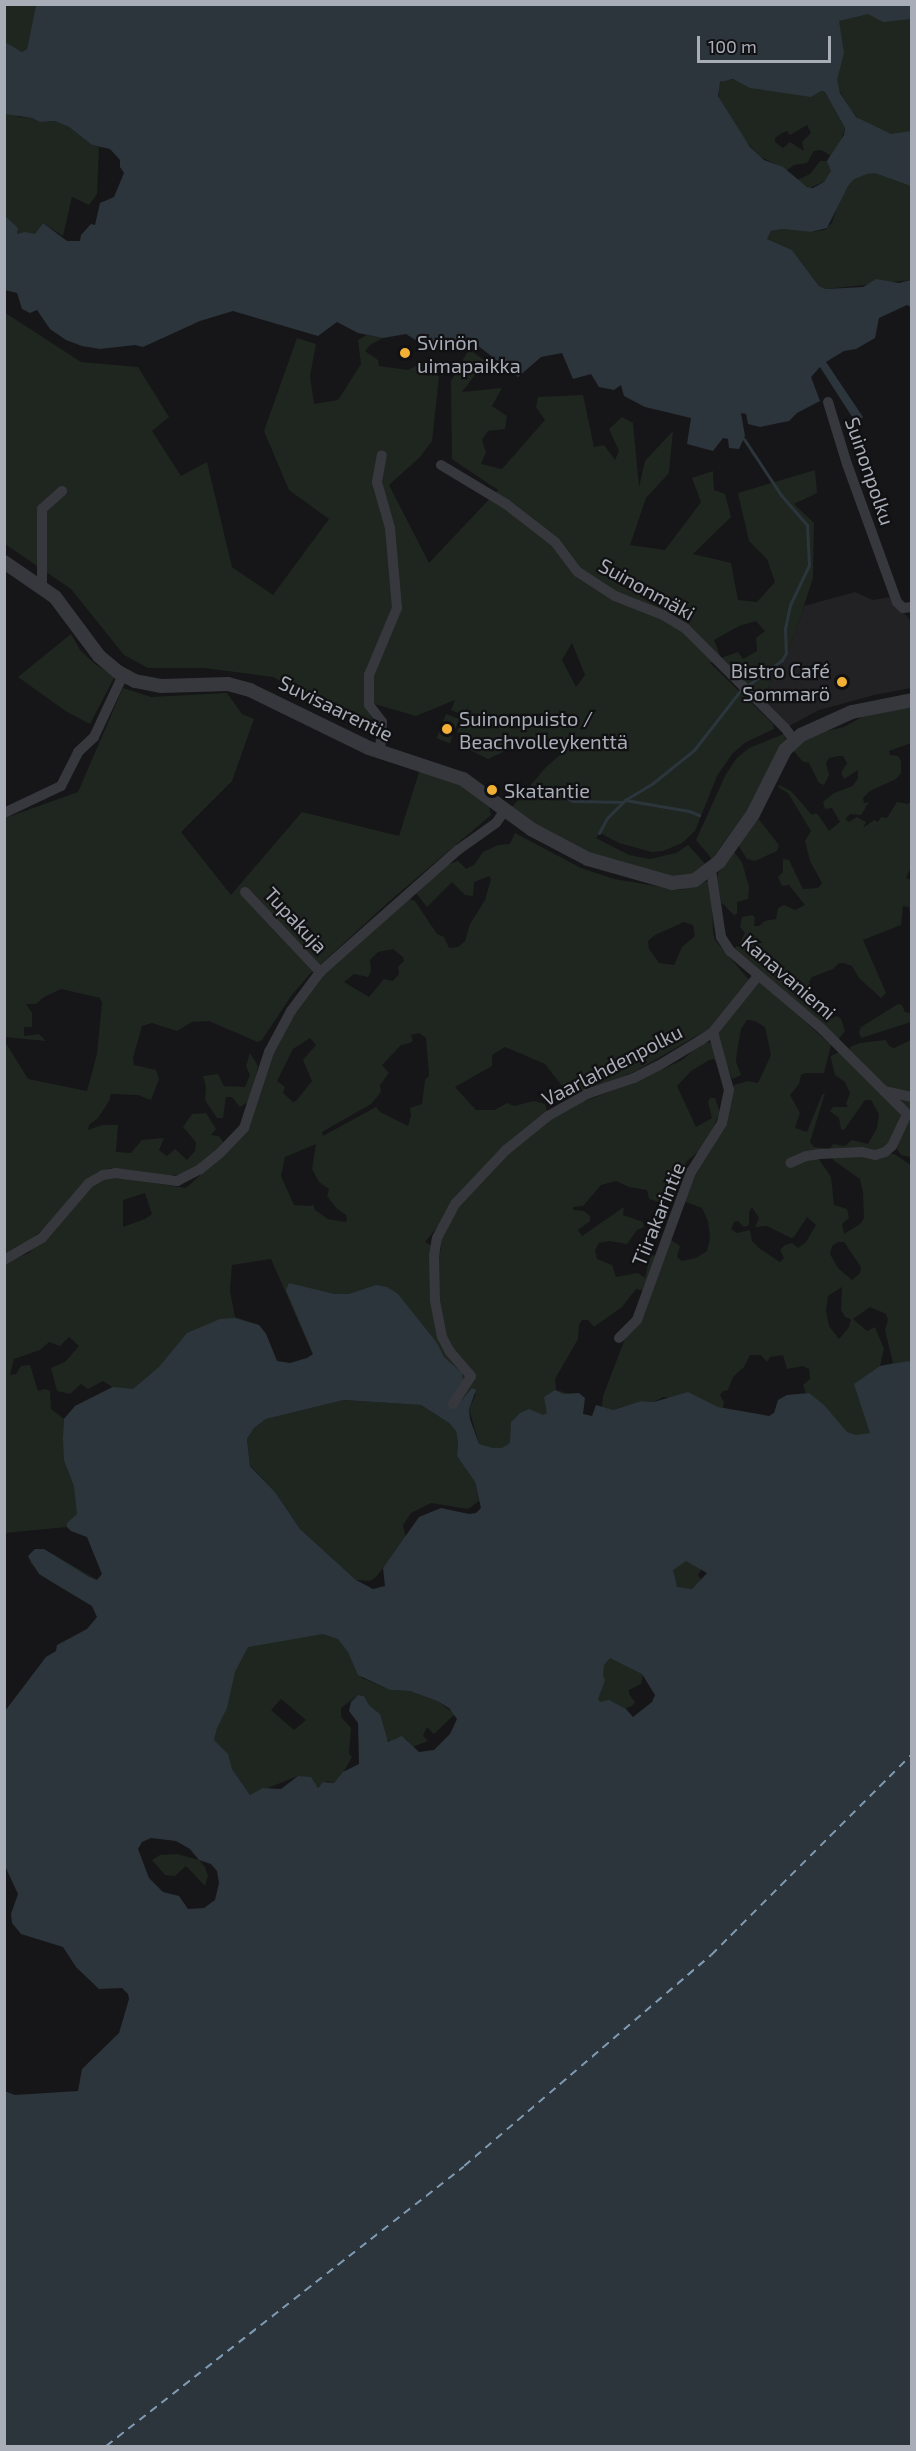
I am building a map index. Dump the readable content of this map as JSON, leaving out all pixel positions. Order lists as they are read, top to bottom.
{
  "streets": {
    "street": [
      "Suinonpolku",
      "Suinonmäki",
      "Suvisaarentie",
      "Tupakuja",
      "Kanavaniemi",
      "Vaarlahdenpolku",
      "Tiirakarintie"
    ]
  },
  "crossings": [
    ["Suinonmäki", "Suvisaarentie"],
    ["Suvisaarentie", "Kanavaniemi"],
    ["Kanavaniemi", "Vaarlahdenpolku"],
    ["Vaarlahdenpolku", "Tiirakarintie"]
  ],
  "places": [
    "Svinön uimapaikka",
    "Bistro Café Sommarö",
    "Suinonpuisto / Beachvolleykenttä",
    "Skatantie"
  ],
  "scale_bar": "100 m"
}
